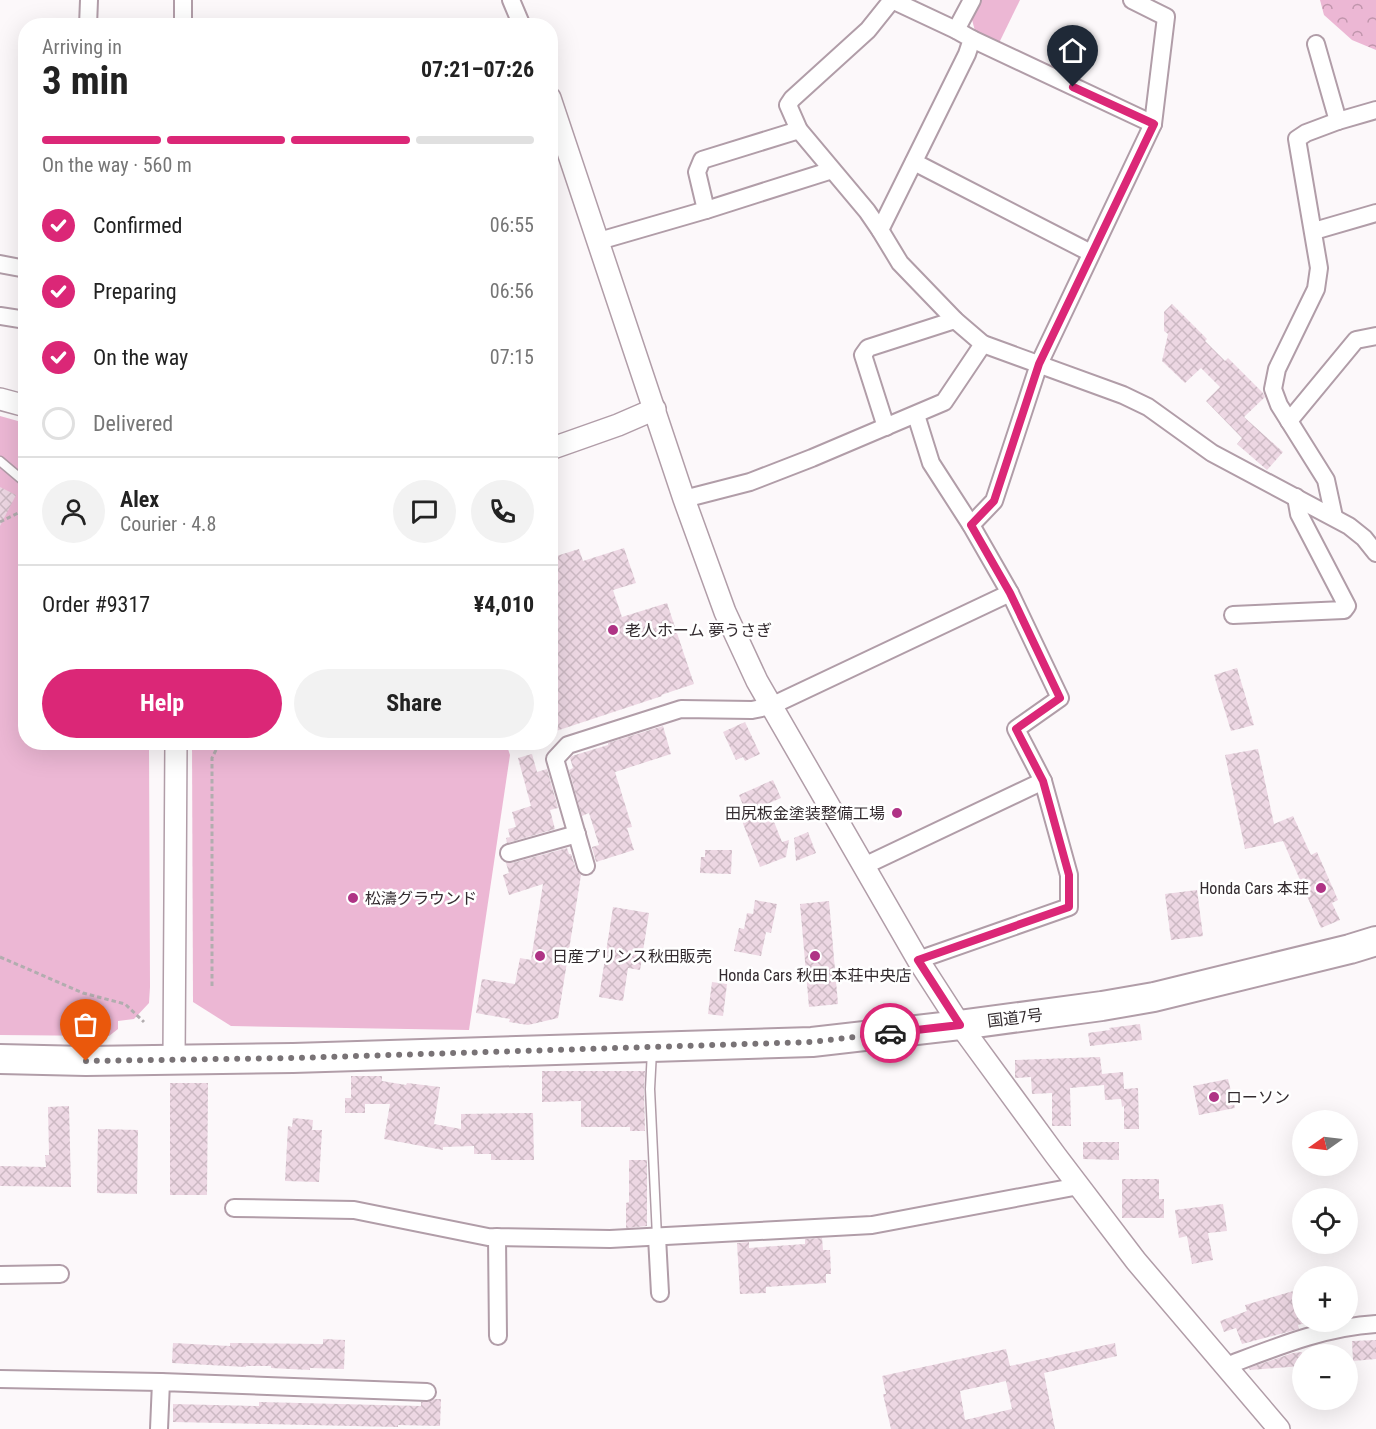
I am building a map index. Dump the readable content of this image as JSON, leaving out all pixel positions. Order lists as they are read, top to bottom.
{
  "streets": {
    "highway": ["国道7号"]
  },
  "places": [
    "老人ホーム 夢うさぎ",
    "田尻板金塗装整備工場",
    "Honda Cars 本荘",
    "松濤グラウンド",
    "日産プリンス秋田販売",
    "Honda Cars 秋田 本荘中央店",
    "ローソン"
  ],
  "north": "left",
  "page": {
    "heading": ["3 min", "Arriving in", "07:21–07:26"],
    "panel": [
      "Alex",
      "Courier · 4.8",
      "Order #9317",
      "¥4,010"
    ],
    "bar": "On the way · 560 m",
    "list": [
      ["Confirmed", "06:55"],
      ["Preparing", "06:56"],
      ["On the way", "07:15"],
      "Delivered"
    ],
    "buttons": ["Help", "Share"],
    "map_buttons": ["+", "−"]
  }
}
